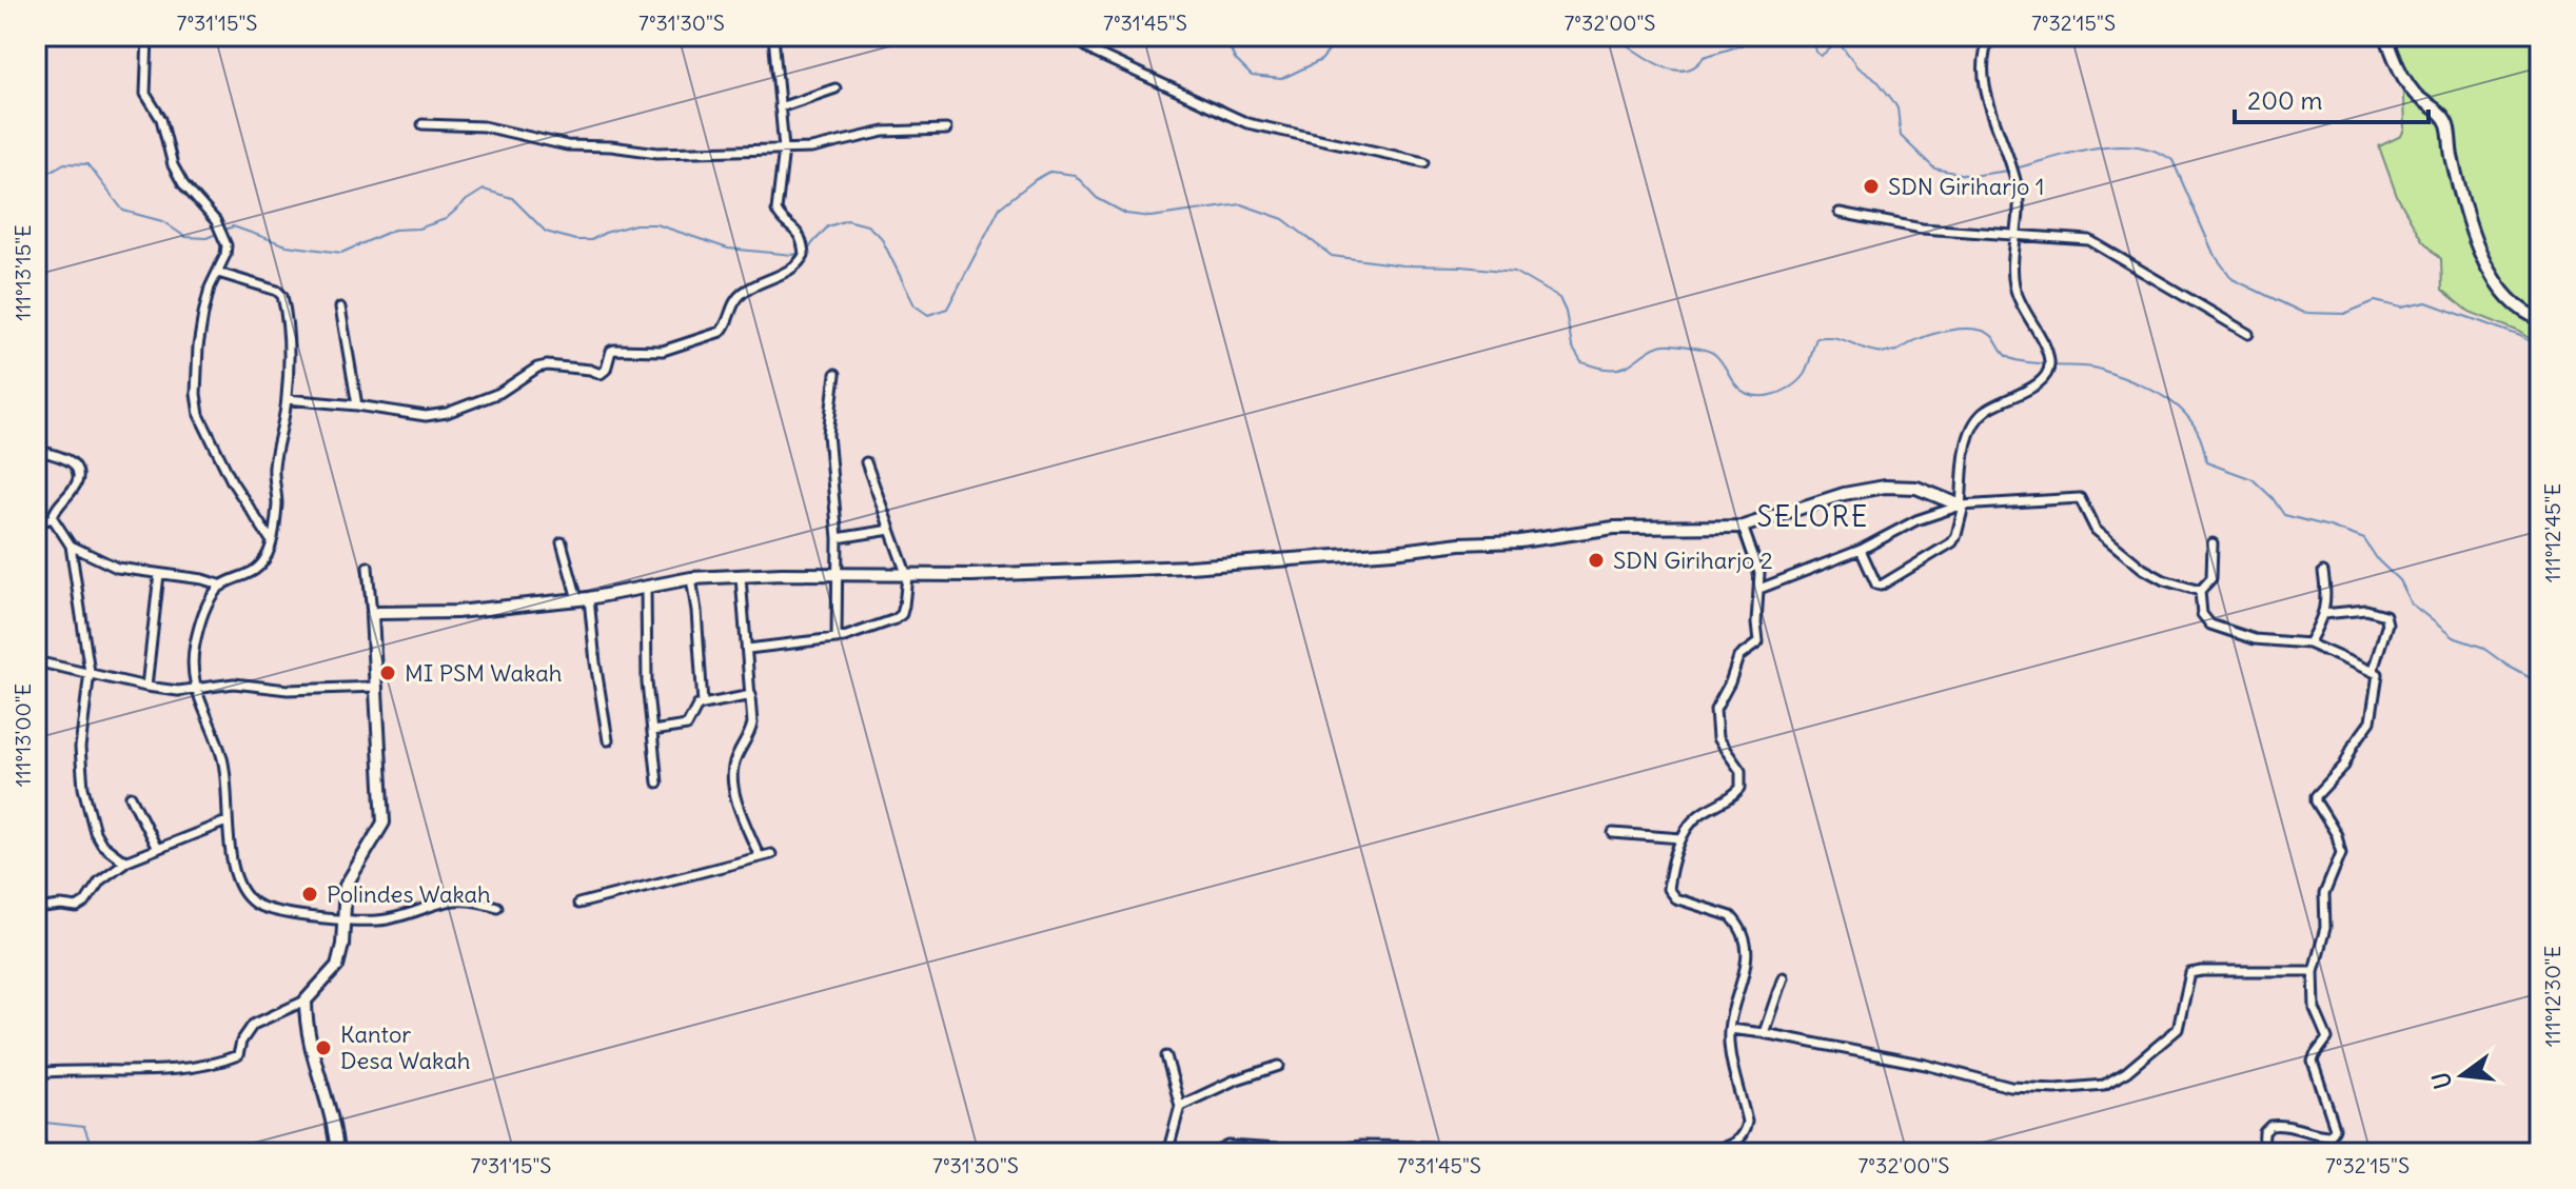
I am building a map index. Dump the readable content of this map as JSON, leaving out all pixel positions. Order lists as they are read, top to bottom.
{
  "districts": ["SELORE"],
  "places": [
    "SDN Giriharjo 1",
    "SDN Giriharjo 2",
    "MI PSM Wakah",
    "Polindes Wakah",
    "Kantor Desa Wakah"
  ],
  "scale_bar": "200 m",
  "north": "left",
  "coordinates": [
    "7°31'15\"S",
    "7°31'30\"S",
    "7°31'45\"S",
    "7°32'00\"S",
    "7°32'15\"S",
    "111°13'15\"E",
    "111°12'45\"E",
    "111°13'00\"E",
    "111°12'30\"E"
  ]
}
